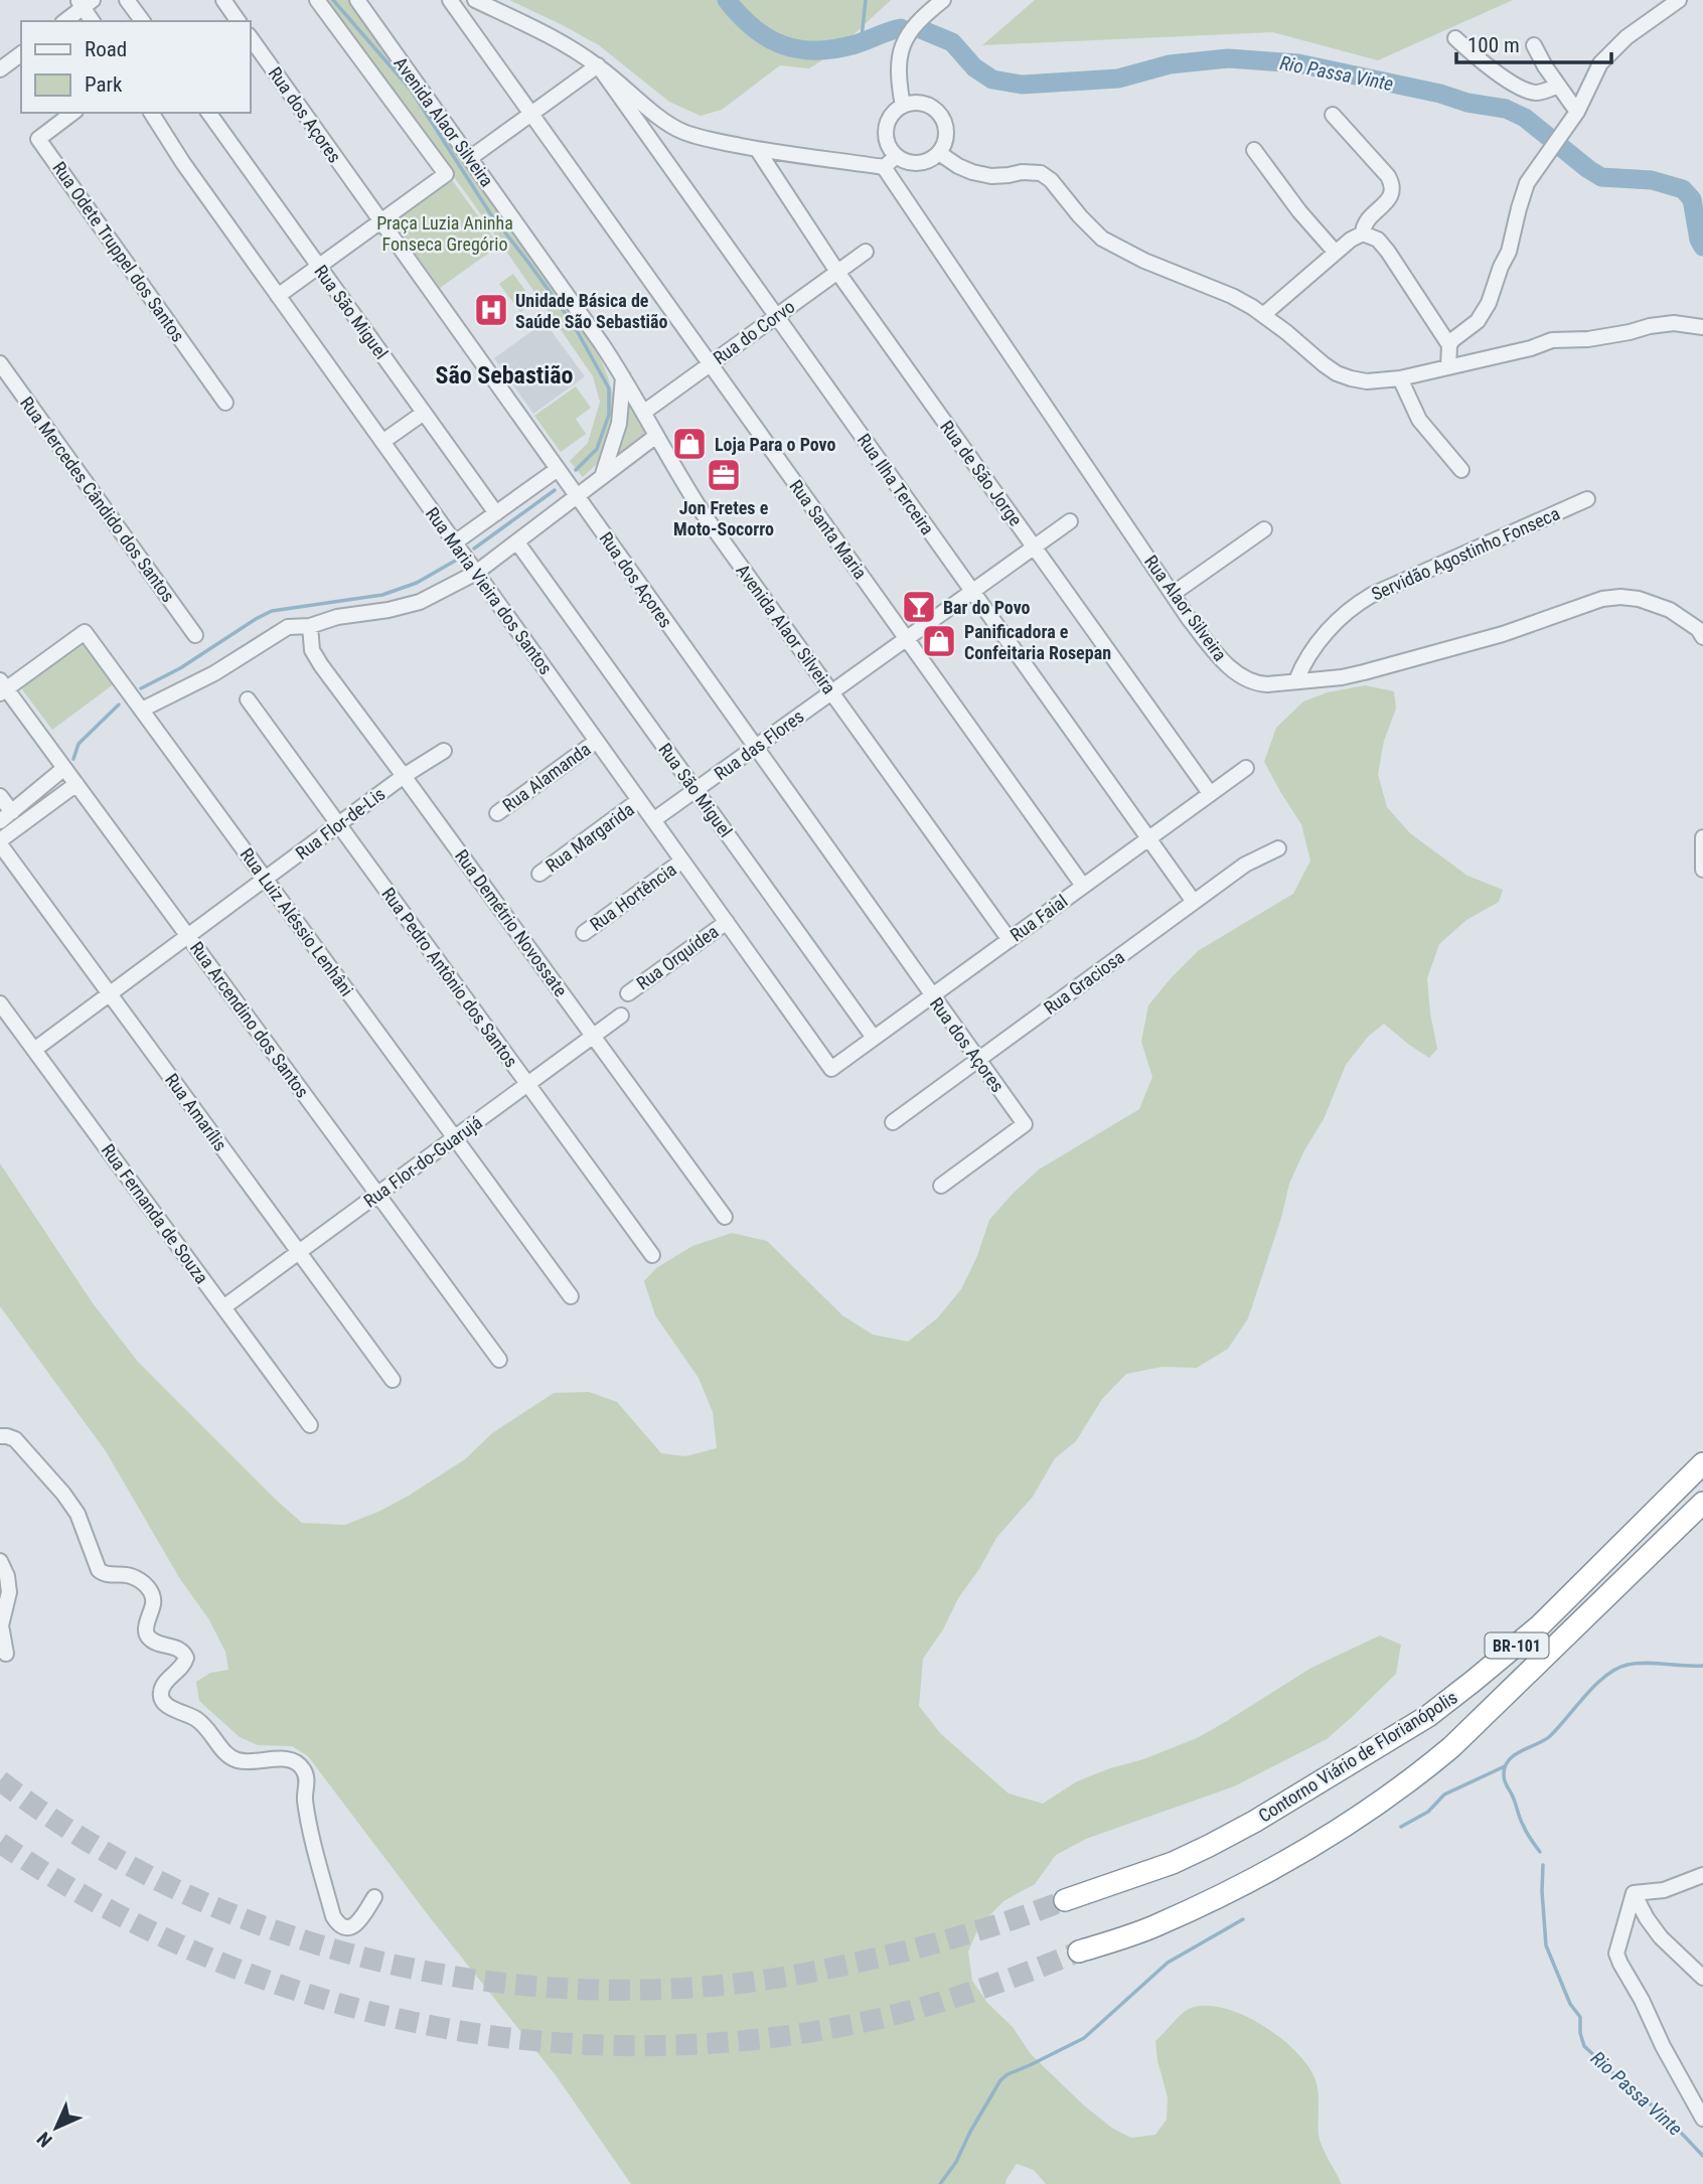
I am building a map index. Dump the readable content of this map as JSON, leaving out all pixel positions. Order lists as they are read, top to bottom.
{
  "streets": {
    "highway": ["BR-101", "Contorno Viário de Florianópolis"],
    "street": [
      "Rua dos Açores",
      "Avenida Alaor Silveira",
      "Rua Odete Truppel dos Santos",
      "Rua São Miguel",
      "Rua do Corvo",
      "Rua de São Jorge",
      "Rua Ilha Terceira",
      "Rua Mercedes Cândido dos Santos",
      "Rua Santa Maria",
      "Servidão Agostinho Fonseca",
      "Rua Maria Vieira dos Santos",
      "Rua Alaor Silveira",
      "Rua das Flores",
      "Rua Alamanda",
      "Rua Flor-de-Lis",
      "Rua Margarida",
      "Rua Hortência",
      "Rua Faial",
      "Rua Luiz Aléssio Lenhâni",
      "Rua Demétrio Novossate",
      "Rua Orquídea",
      "Rua Pedro Antônio dos Santos",
      "Rua Graciosa",
      "Rua Arcendino dos Santos",
      "Rua Amarílis",
      "Rua Flor-do-Guarujá",
      "Rua Fernanda de Souza"
    ]
  },
  "crossings": [
    ["Rua dos Açores", "Avenida Alaor Silveira"],
    ["Rua dos Açores", "Rua das Flores"],
    ["Rua dos Açores", "Rua Faial"],
    ["Rua dos Açores", "Rua Graciosa"],
    ["Avenida Alaor Silveira", "Rua do Corvo"],
    ["Avenida Alaor Silveira", "Rua das Flores"],
    ["Avenida Alaor Silveira", "Rua Faial"],
    ["Rua São Miguel", "Rua das Flores"],
    ["Rua São Miguel", "Rua Faial"],
    ["Rua do Corvo", "Rua de São Jorge"],
    ["Rua do Corvo", "Rua Ilha Terceira"],
    ["Rua do Corvo", "Rua Santa Maria"],
    ["Rua de São Jorge", "Rua das Flores"],
    ["Rua de São Jorge", "Rua Faial"],
    ["Rua Ilha Terceira", "Rua das Flores"],
    ["Rua Ilha Terceira", "Rua Faial"],
    ["Rua Ilha Terceira", "Rua Graciosa"],
    ["Rua Santa Maria", "Rua das Flores"],
    ["Rua Santa Maria", "Rua Faial"],
    ["Servidão Agostinho Fonseca", "Rua Alaor Silveira"],
    ["Rua Maria Vieira dos Santos", "Rua das Flores"],
    ["Rua Maria Vieira dos Santos", "Rua Alamanda"],
    ["Rua Maria Vieira dos Santos", "Rua Margarida"],
    ["Rua Maria Vieira dos Santos", "Rua Hortência"],
    ["Rua Maria Vieira dos Santos", "Rua Faial"],
    ["Rua Maria Vieira dos Santos", "Rua Orquídea"],
    ["Rua Flor-de-Lis", "Rua Luiz Aléssio Lenhâni"],
    ["Rua Flor-de-Lis", "Rua Demétrio Novossate"],
    ["Rua Flor-de-Lis", "Rua Pedro Antônio dos Santos"],
    ["Rua Flor-de-Lis", "Rua Arcendino dos Santos"],
    ["Rua Flor-de-Lis", "Rua Amarílis"],
    ["Rua Flor-de-Lis", "Rua Fernanda de Souza"],
    ["Rua Luiz Aléssio Lenhâni", "Rua Arcendino dos Santos"],
    ["Rua Luiz Aléssio Lenhâni", "Rua Flor-do-Guarujá"],
    ["Rua Demétrio Novossate", "Rua Flor-do-Guarujá"],
    ["Rua Pedro Antônio dos Santos", "Rua Flor-do-Guarujá"],
    ["Rua Arcendino dos Santos", "Rua Flor-do-Guarujá"],
    ["Rua Amarílis", "Rua Flor-do-Guarujá"],
    ["Rua Flor-do-Guarujá", "Rua Fernanda de Souza"]
  ],
  "districts": ["São Sebastião"],
  "water": ["Rio Passa Vinte"],
  "parks": ["Praça Luzia Aninha Fonseca Gregório"],
  "places": {
    "hospital": ["Unidade Básica de Saúde São Sebastião"],
    "shop": ["Loja Para o Povo", "Panificadora e Confeitaria Rosepan"],
    "office": ["Jon Fretes e Moto-Socorro"],
    "bar": ["Bar do Povo"]
  },
  "legend": ["Road", "Park"],
  "scale_bar": "100 m",
  "north": "bottom left"
}
